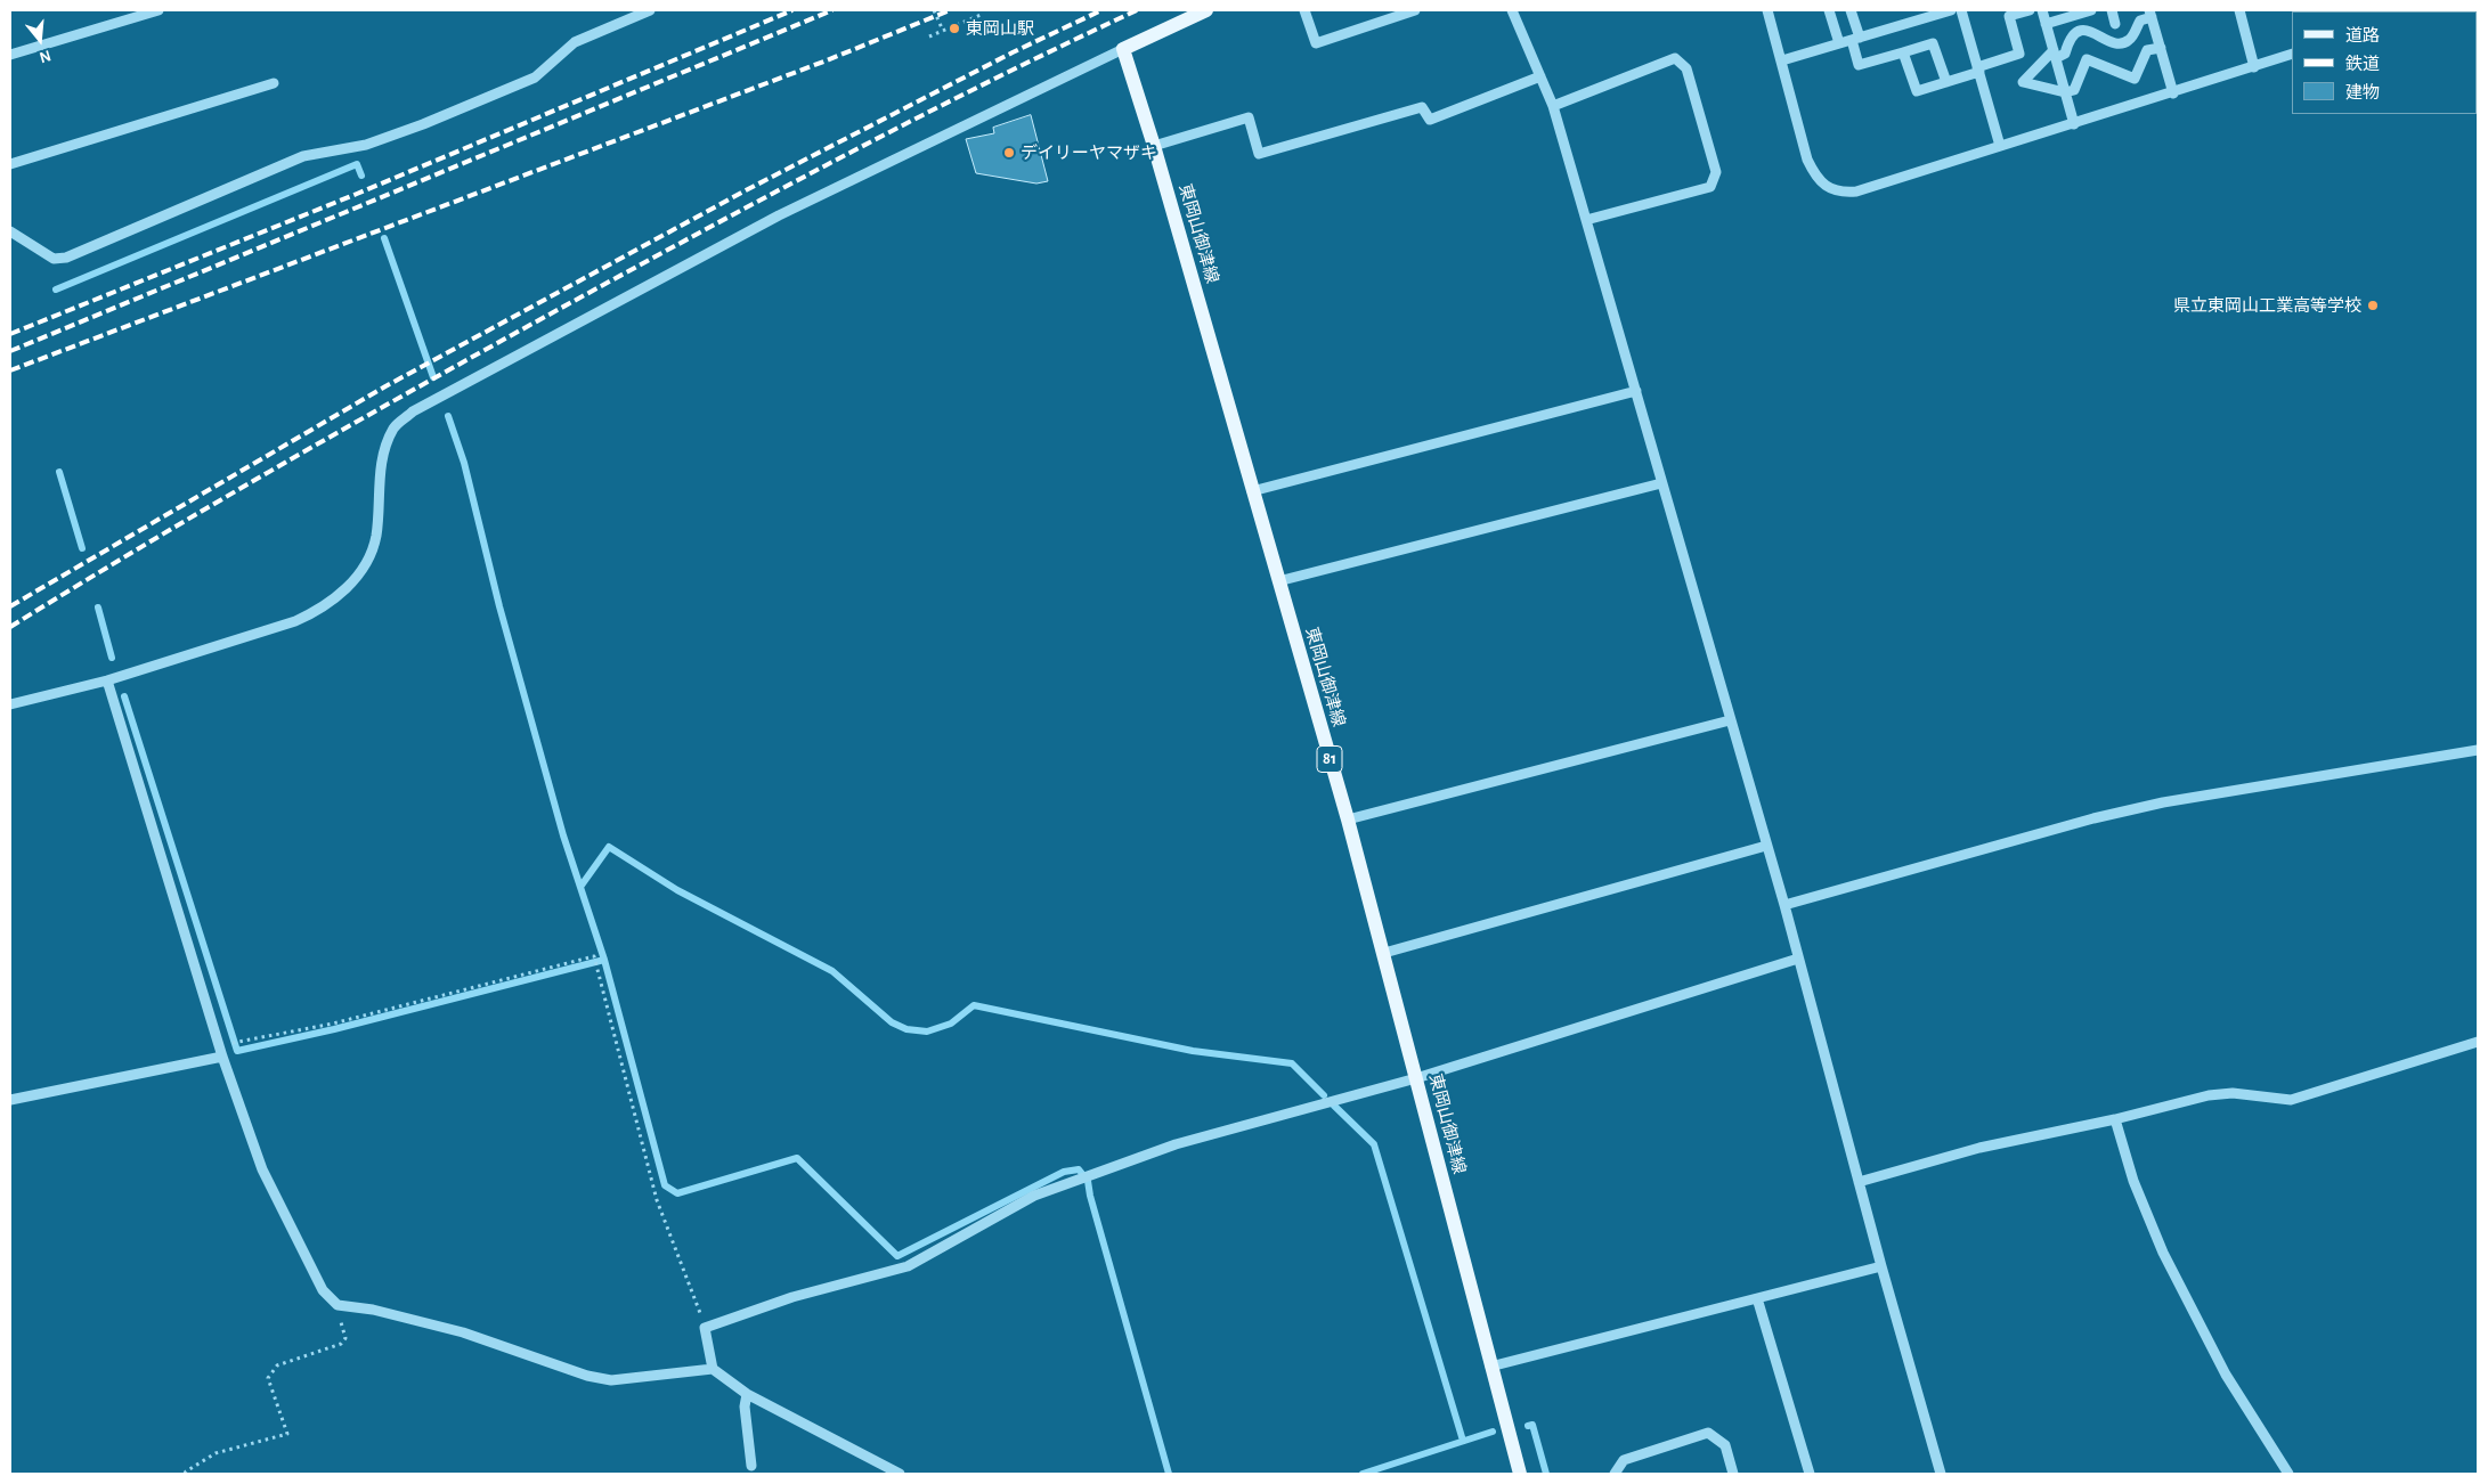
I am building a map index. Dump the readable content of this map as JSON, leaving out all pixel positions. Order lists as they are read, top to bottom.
{
  "streets": {
    "main road": ["東岡山御津線", "81"]
  },
  "places": ["東岡山駅", "デイリーヤマザキ", "県立東岡山工業高等学校"],
  "legend": ["道路", "鉄道", "建物"],
  "north": "bottom"
}
